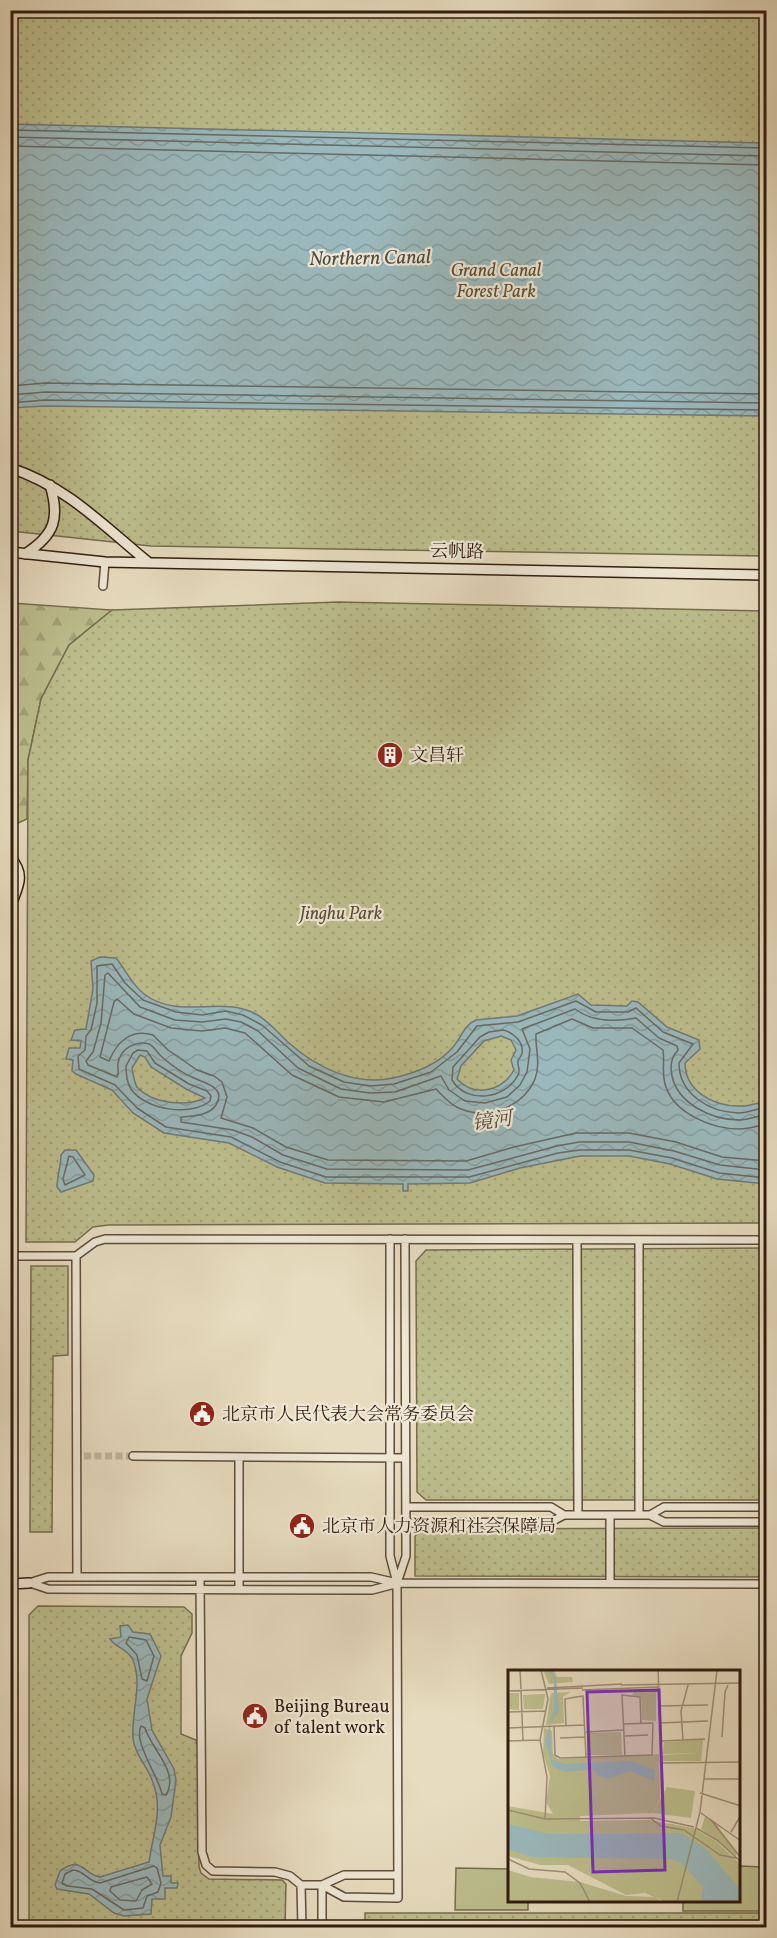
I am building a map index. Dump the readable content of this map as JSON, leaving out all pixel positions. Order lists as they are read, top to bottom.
{
  "streets": {
    "street": ["云帆路"]
  },
  "water": ["Northern Canal", "镜河"],
  "parks": ["Grand Canal Forest Park", "Jinghu Park"],
  "places": {
    "building": ["文昌轩"],
    "public building": ["北京市人民代表大会常务委员会", "北京市人力资源和社会保障局", "Beijing Bureau of talent work"]
  }
}
